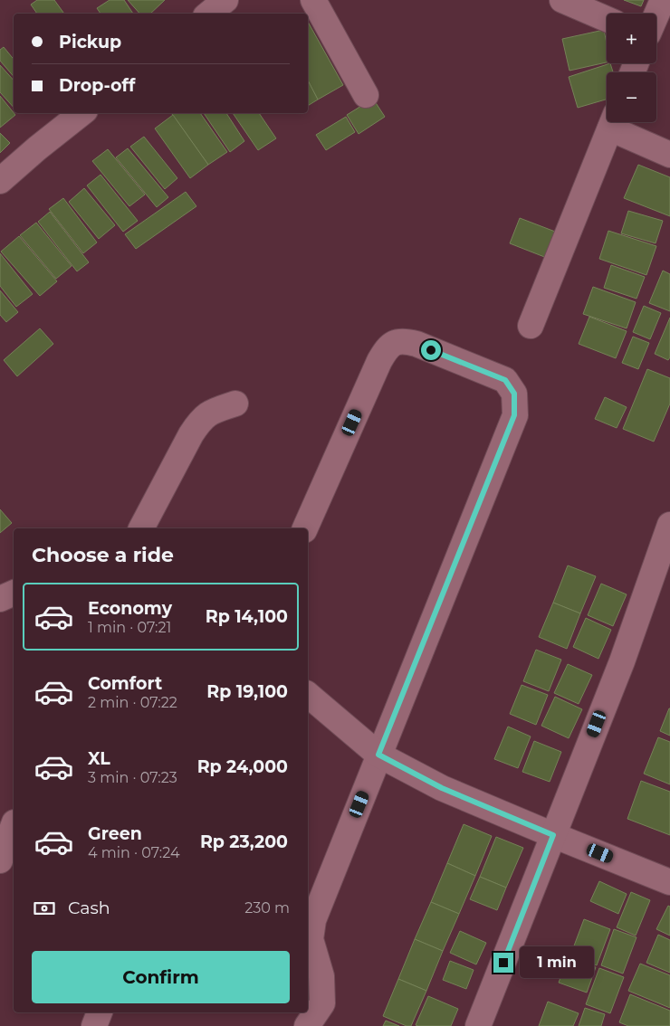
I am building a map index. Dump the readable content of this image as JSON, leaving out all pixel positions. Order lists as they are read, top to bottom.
{
  "page": {
    "map_buttons": ["+", "−"],
    "banner": ["Pickup", "Drop-off"],
    "heading": "Choose a ride",
    "list": [
      {
        "name": "Economy",
        "note": "1 min · 07:21",
        "value": "Rp 14,100"
      },
      {
        "name": "Comfort",
        "note": "2 min · 07:22",
        "value": "Rp 19,100"
      },
      {
        "name": "XL",
        "note": "3 min · 07:23",
        "value": "Rp 24,000"
      },
      {
        "name": "Green",
        "note": "4 min · 07:24",
        "value": "Rp 23,200"
      }
    ],
    "pay": ["Cash", "230 m"],
    "buttons": "Confirm",
    "bubble": "1 min"
  }
}
